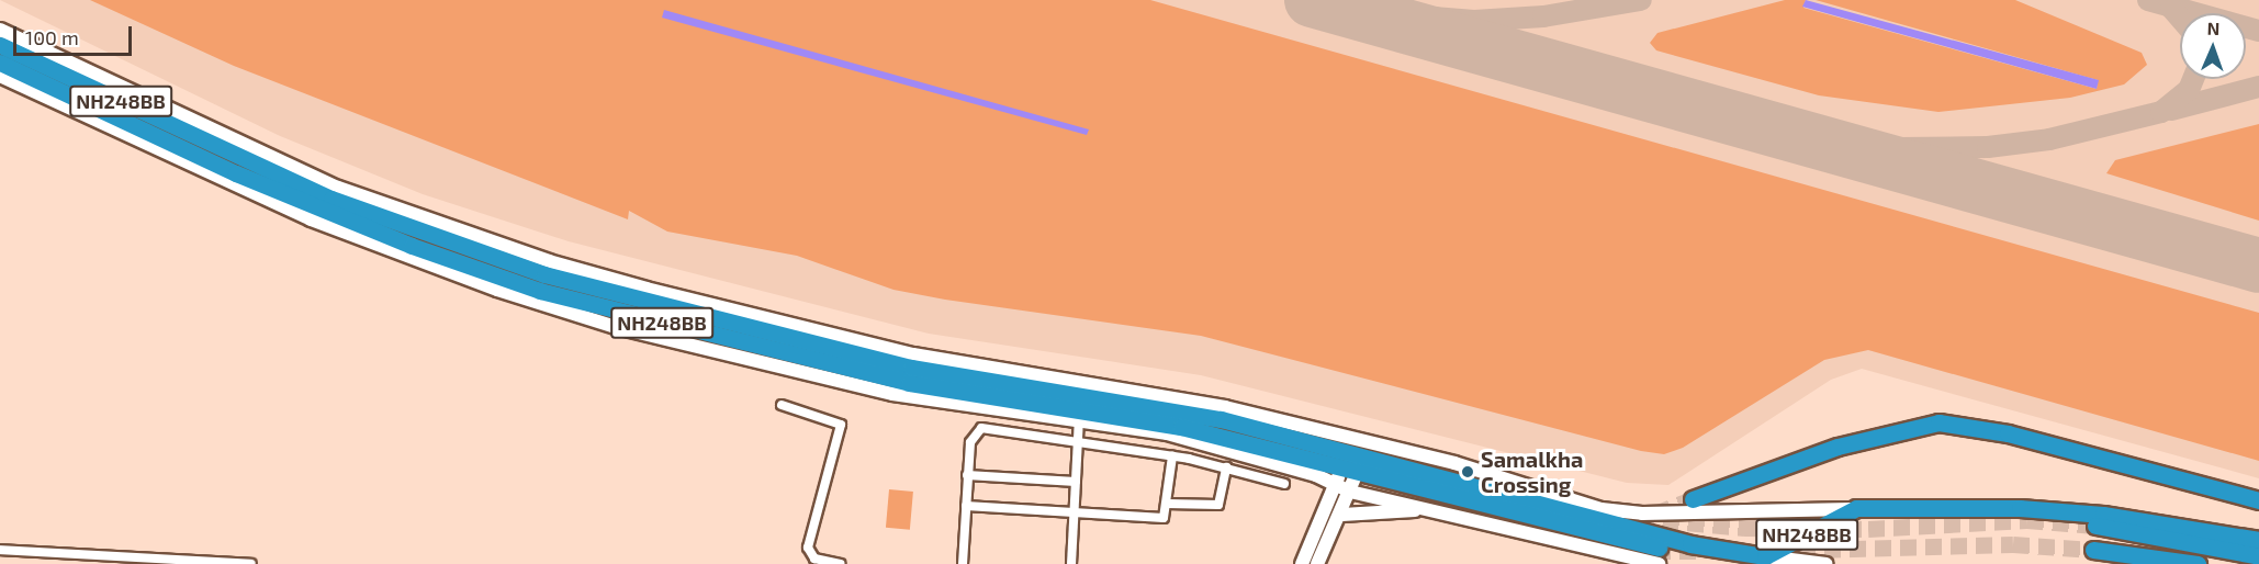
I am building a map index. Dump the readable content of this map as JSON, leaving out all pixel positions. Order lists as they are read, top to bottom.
{
  "streets": {
    "highway": ["NH248BB"]
  },
  "places": ["Samalkha Crossing"],
  "scale_bar": "100 m",
  "north": "top"
}
